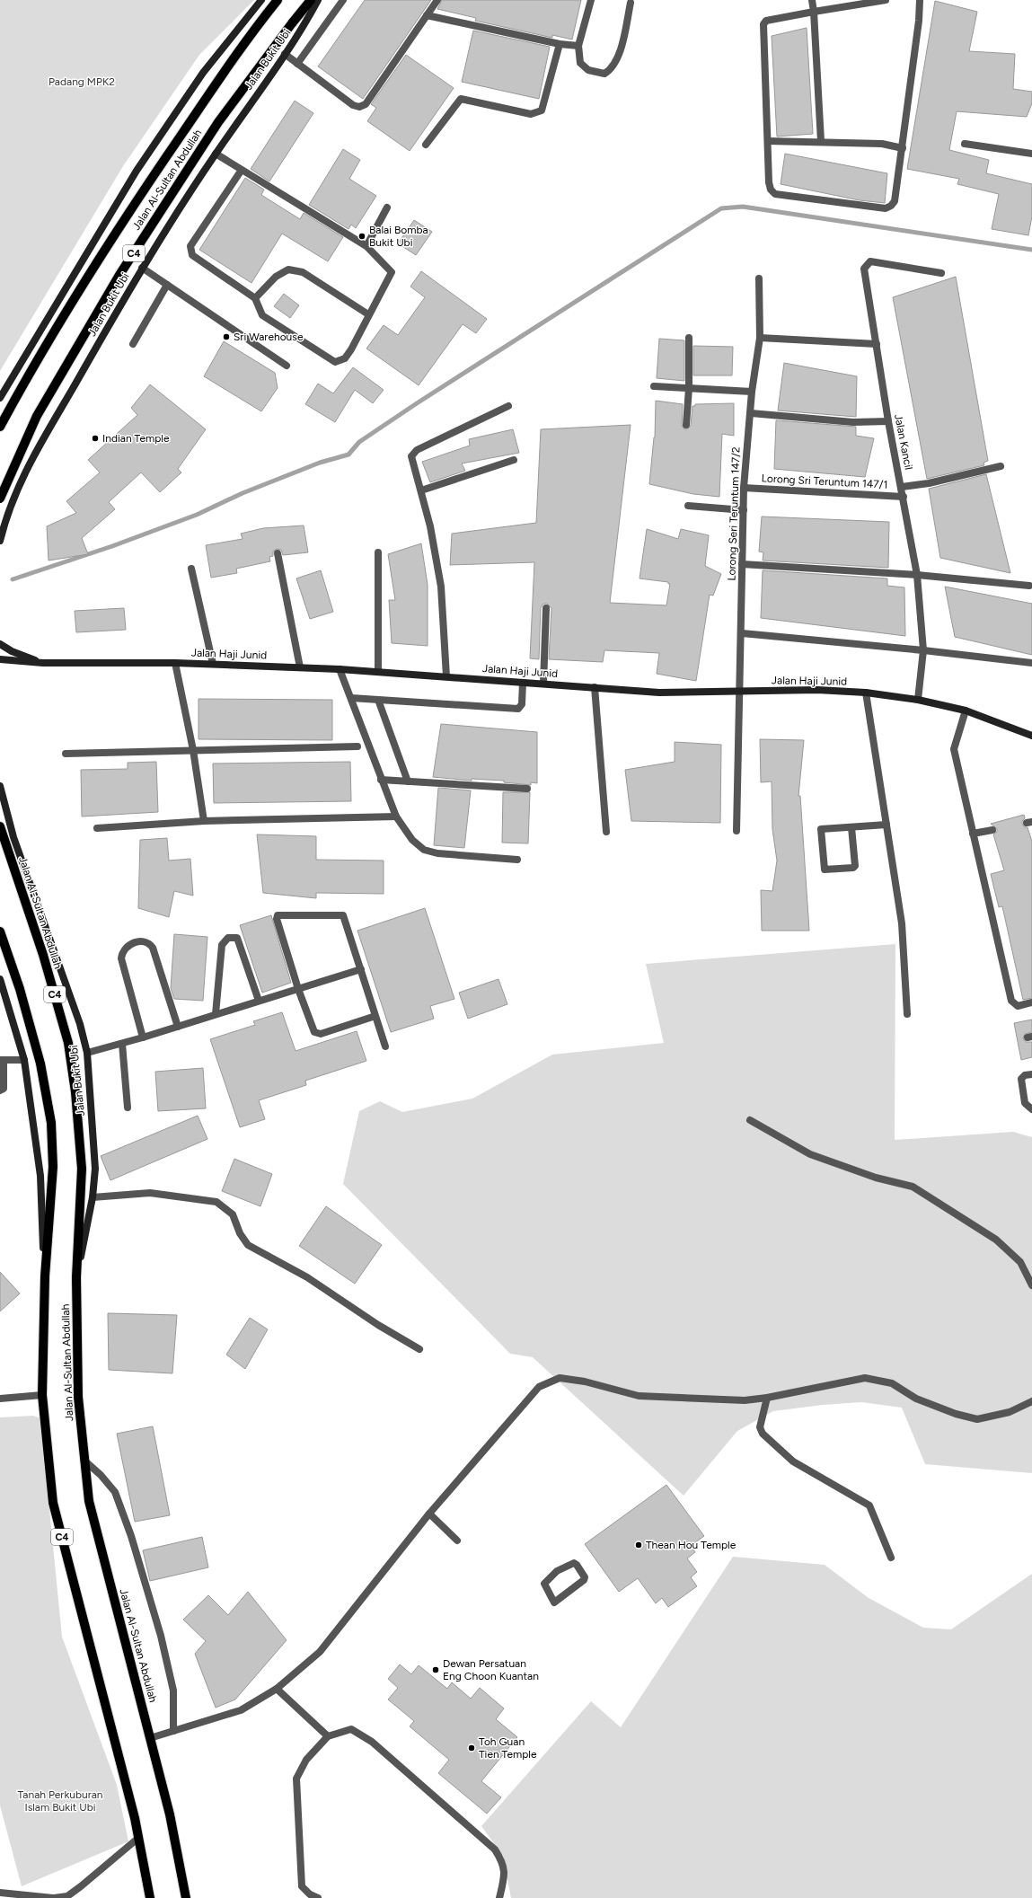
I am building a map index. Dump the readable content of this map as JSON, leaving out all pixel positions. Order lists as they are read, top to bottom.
{
  "streets": {
    "main road": ["Jalan Al-Sultan Abdullah", "C4"],
    "street": [
      "Jalan Bukit Ubi",
      "Jalan Kancil",
      "Lorong Sri Teruntum 147/1",
      "Lorong Seri Teruntum 147/2",
      "Jalan Haji Junid"
    ]
  },
  "crossings": [
    ["Jalan Bukit Ubi", "Jalan Al-Sultan Abdullah"],
    ["Jalan Al-Sultan Abdullah", "C4"],
    ["Jalan Kancil", "Lorong Sri Teruntum 147/1"],
    ["Jalan Kancil", "Jalan Haji Junid"],
    ["Lorong Sri Teruntum 147/1", "Lorong Seri Teruntum 147/2"],
    ["Lorong Seri Teruntum 147/2", "Jalan Haji Junid"]
  ],
  "parks": ["Padang MPK2", "Tanah Perkuburan Islam Bukit Ubi"],
  "places": [
    "Balai Bomba Bukit Ubi",
    "Sri Warehouse",
    "Indian Temple",
    "Thean Hou Temple",
    "Dewan Persatuan Eng Choon Kuantan",
    "Toh Guan Tien Temple"
  ]
}
